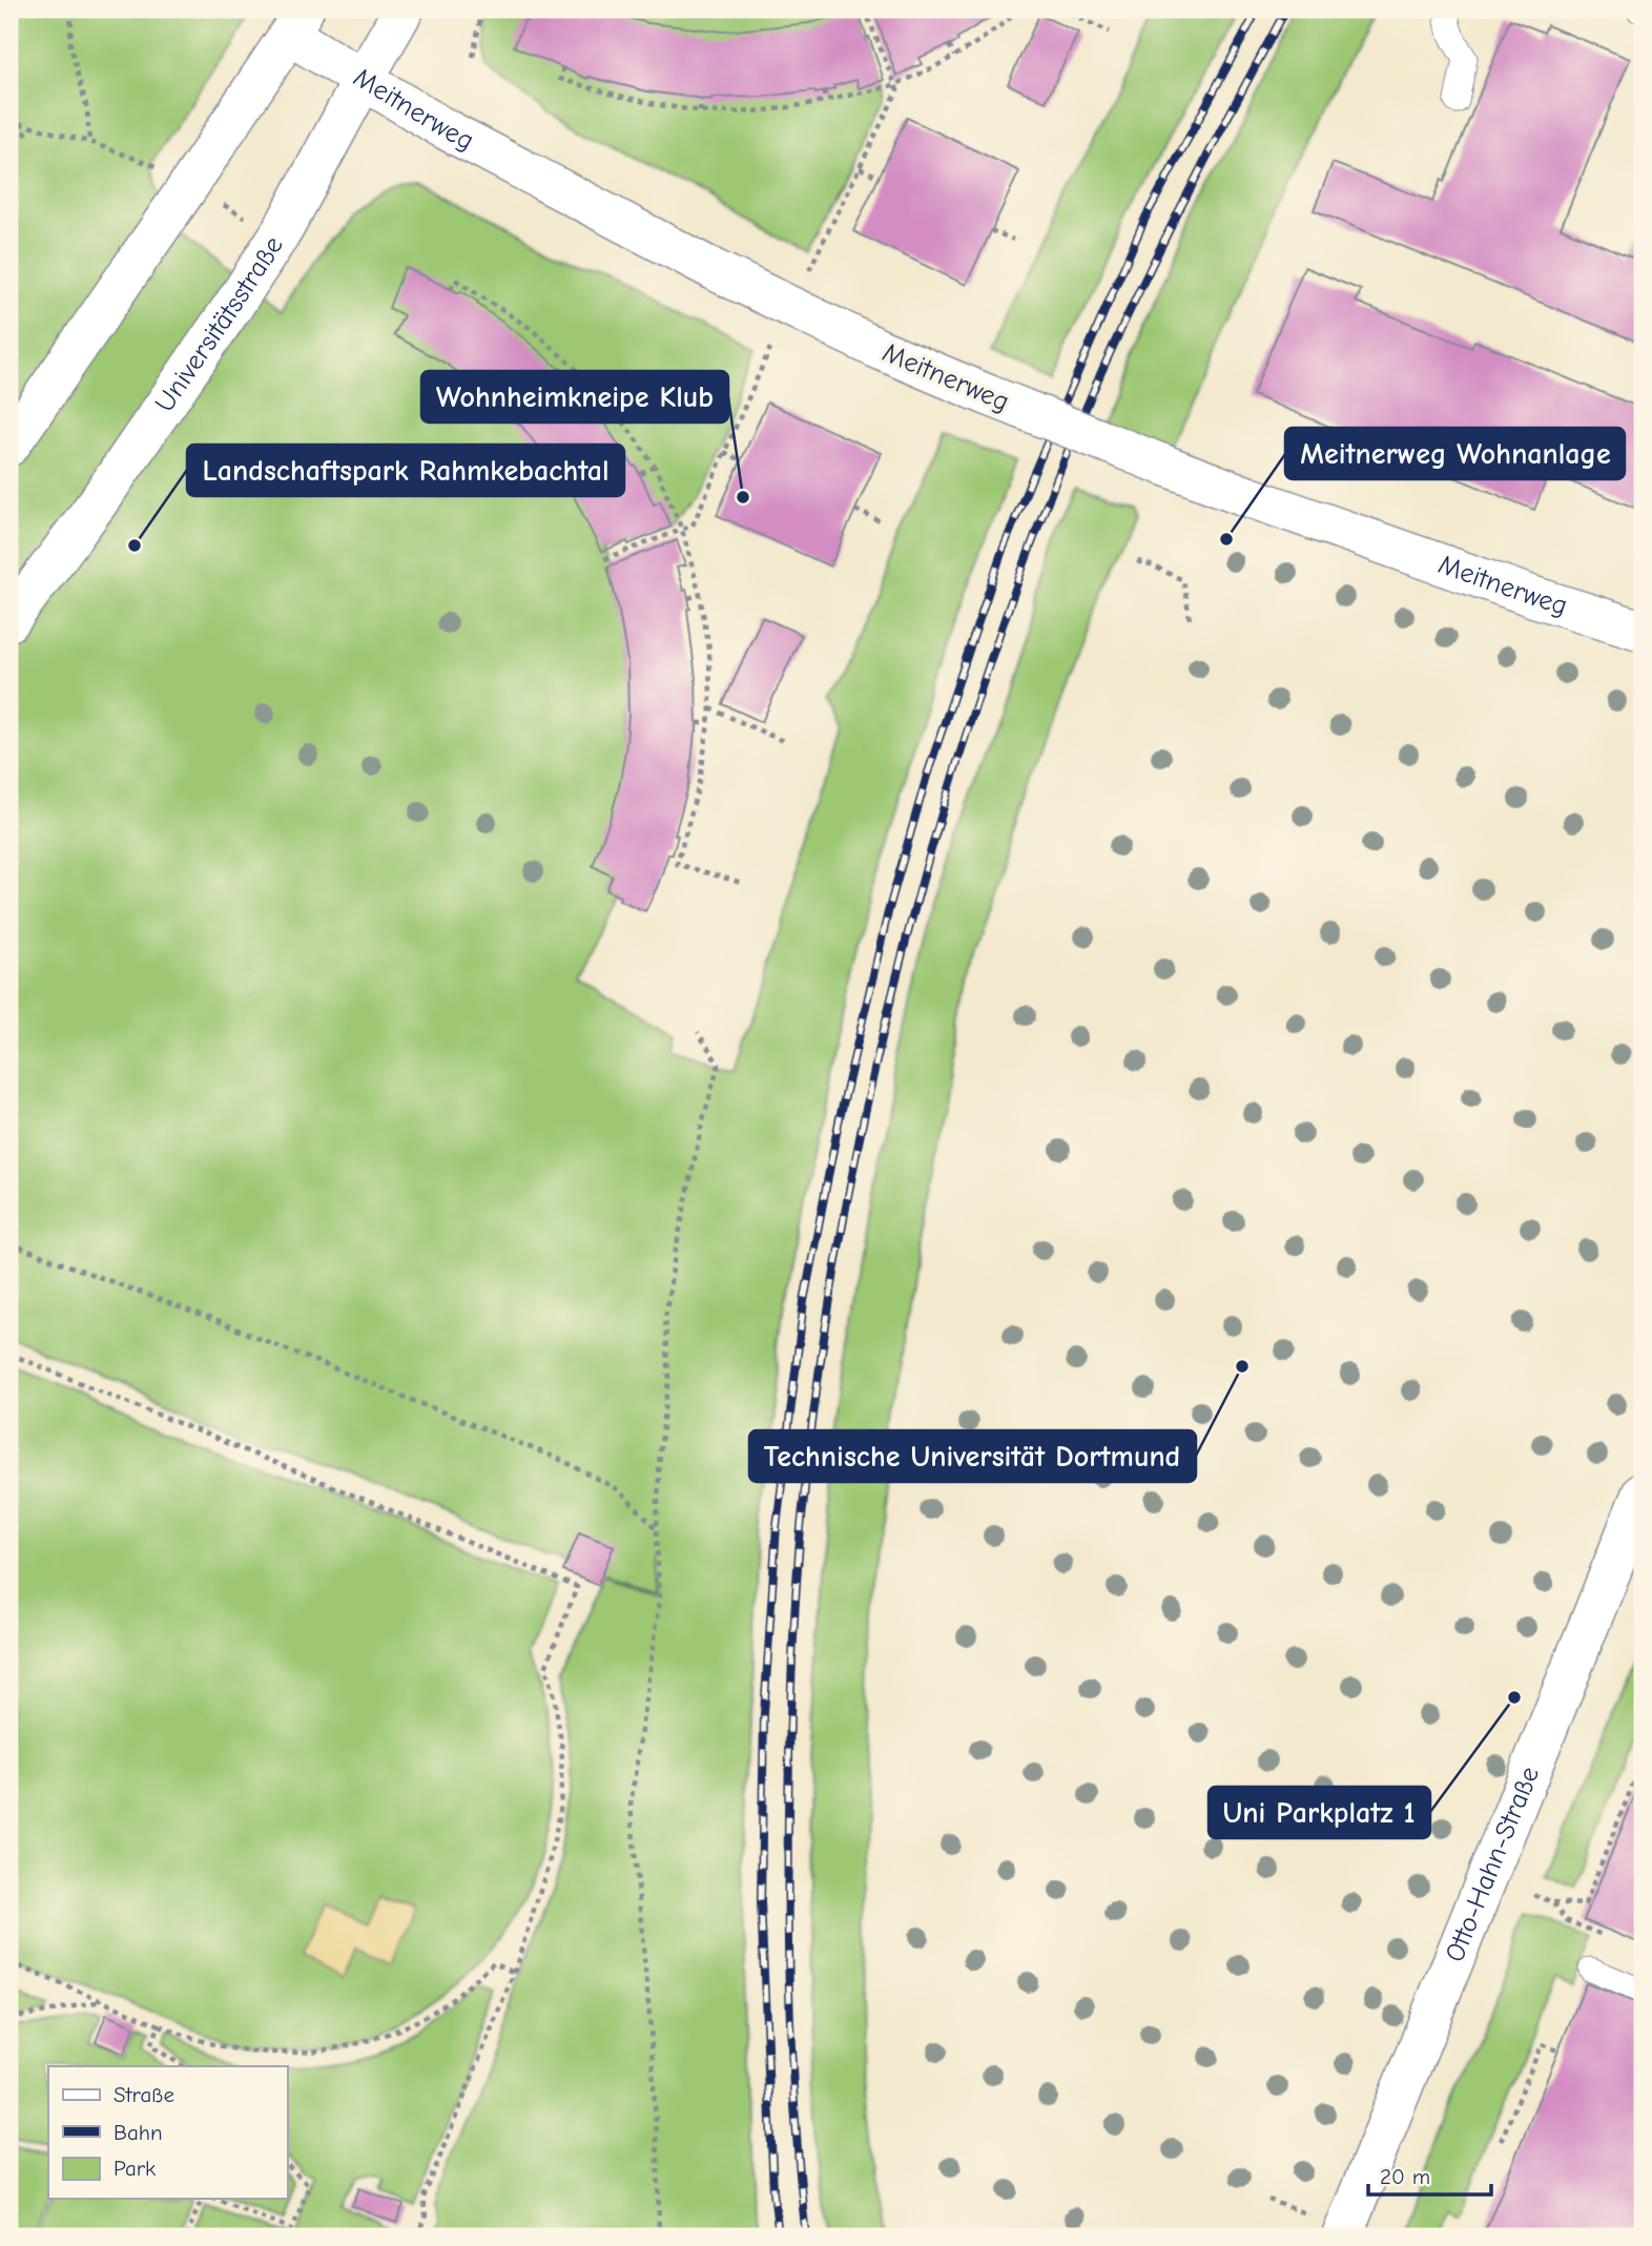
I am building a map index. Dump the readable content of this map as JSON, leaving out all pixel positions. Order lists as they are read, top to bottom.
{
  "streets": {
    "street": ["Meitnerweg", "Universitätsstraße", "Otto-Hahn-Straße"]
  },
  "crossings": [
    ["Meitnerweg", "Universitätsstraße"]
  ],
  "places": [
    "Wohnheimkneipe Klub",
    "Meitnerweg Wohnanlage",
    "Landschaftspark Rahmkebachtal",
    "Technische Universität Dortmund",
    "Uni Parkplatz 1"
  ],
  "legend": ["Straße", "Bahn", "Park"],
  "scale_bar": "20 m"
}
